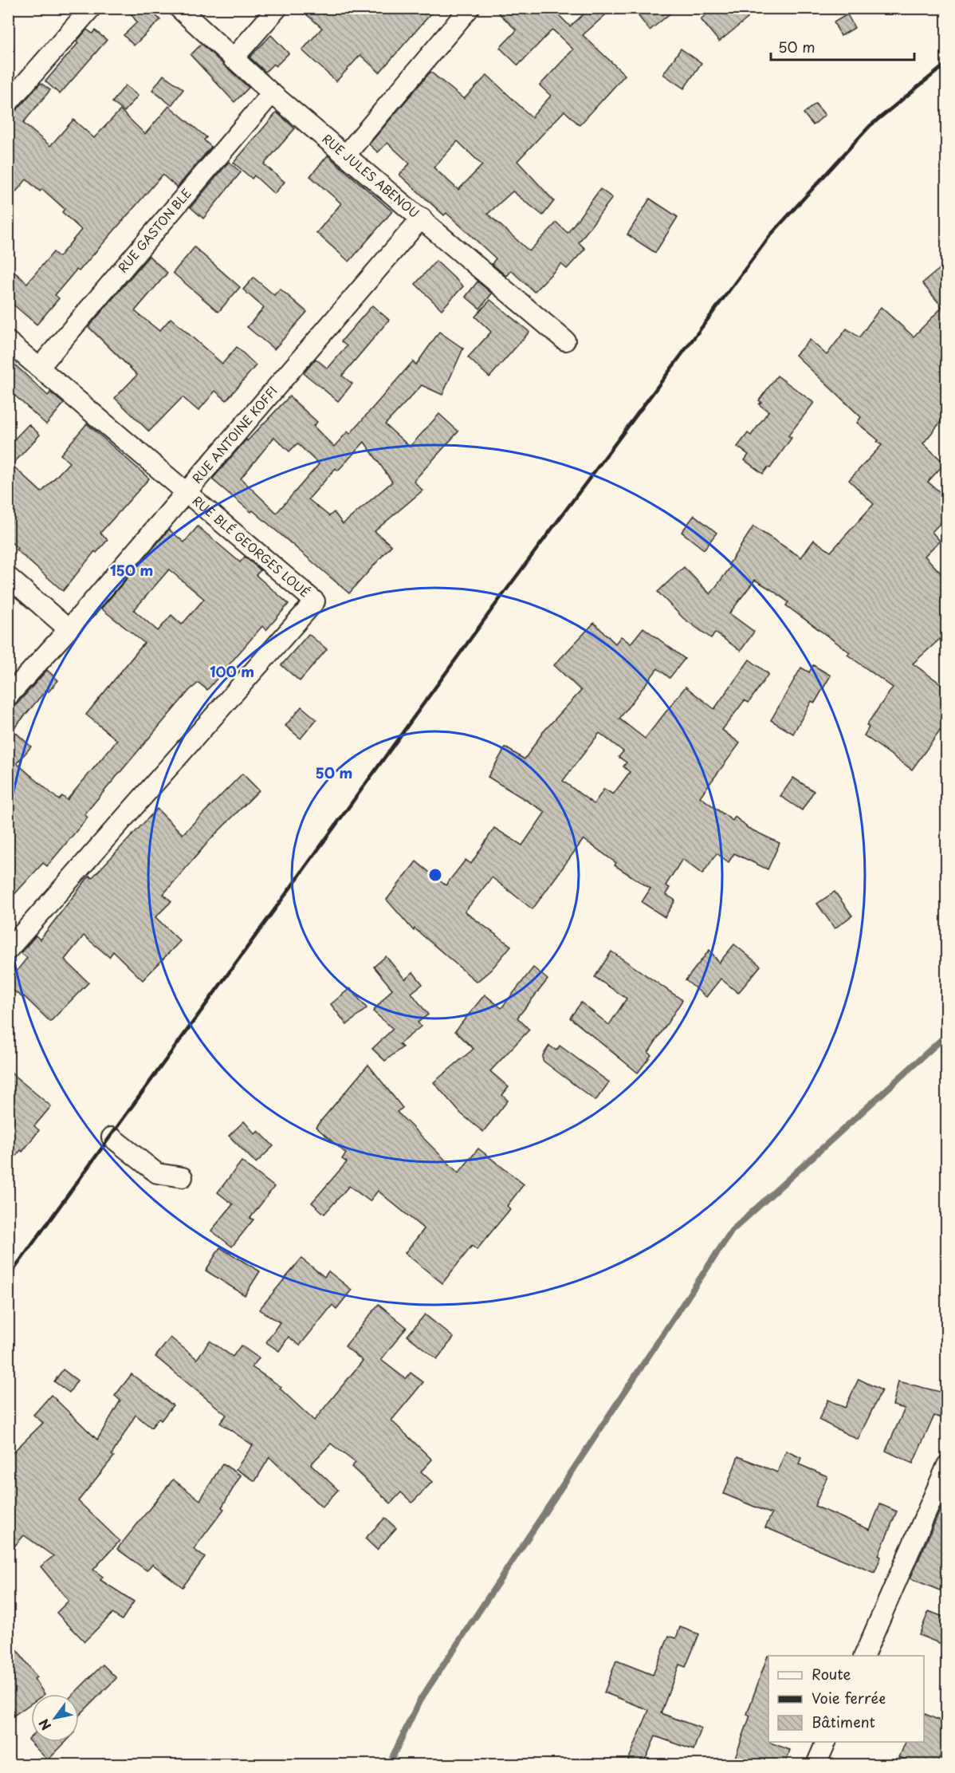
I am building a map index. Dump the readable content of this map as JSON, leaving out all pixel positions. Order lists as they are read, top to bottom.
{
  "streets": {
    "street": [
      "RUE JULES ABENOU",
      "RUE GASTON BLE",
      "RUE ANTOINE KOFFI",
      "RUE BLÉ GEORGES LOUÉ"
    ]
  },
  "crossings": [
    ["RUE JULES ABENOU", "RUE GASTON BLE"],
    ["RUE JULES ABENOU", "RUE ANTOINE KOFFI"],
    ["RUE GASTON BLE", "RUE BLÉ GEORGES LOUÉ"],
    ["RUE ANTOINE KOFFI", "RUE BLÉ GEORGES LOUÉ"]
  ],
  "legend": ["Route", "Voie ferrée", "Bâtiment"],
  "scale_bar": "50 m",
  "north": "bottom left",
  "rings": ["150 m", "100 m", "50 m"]
}
